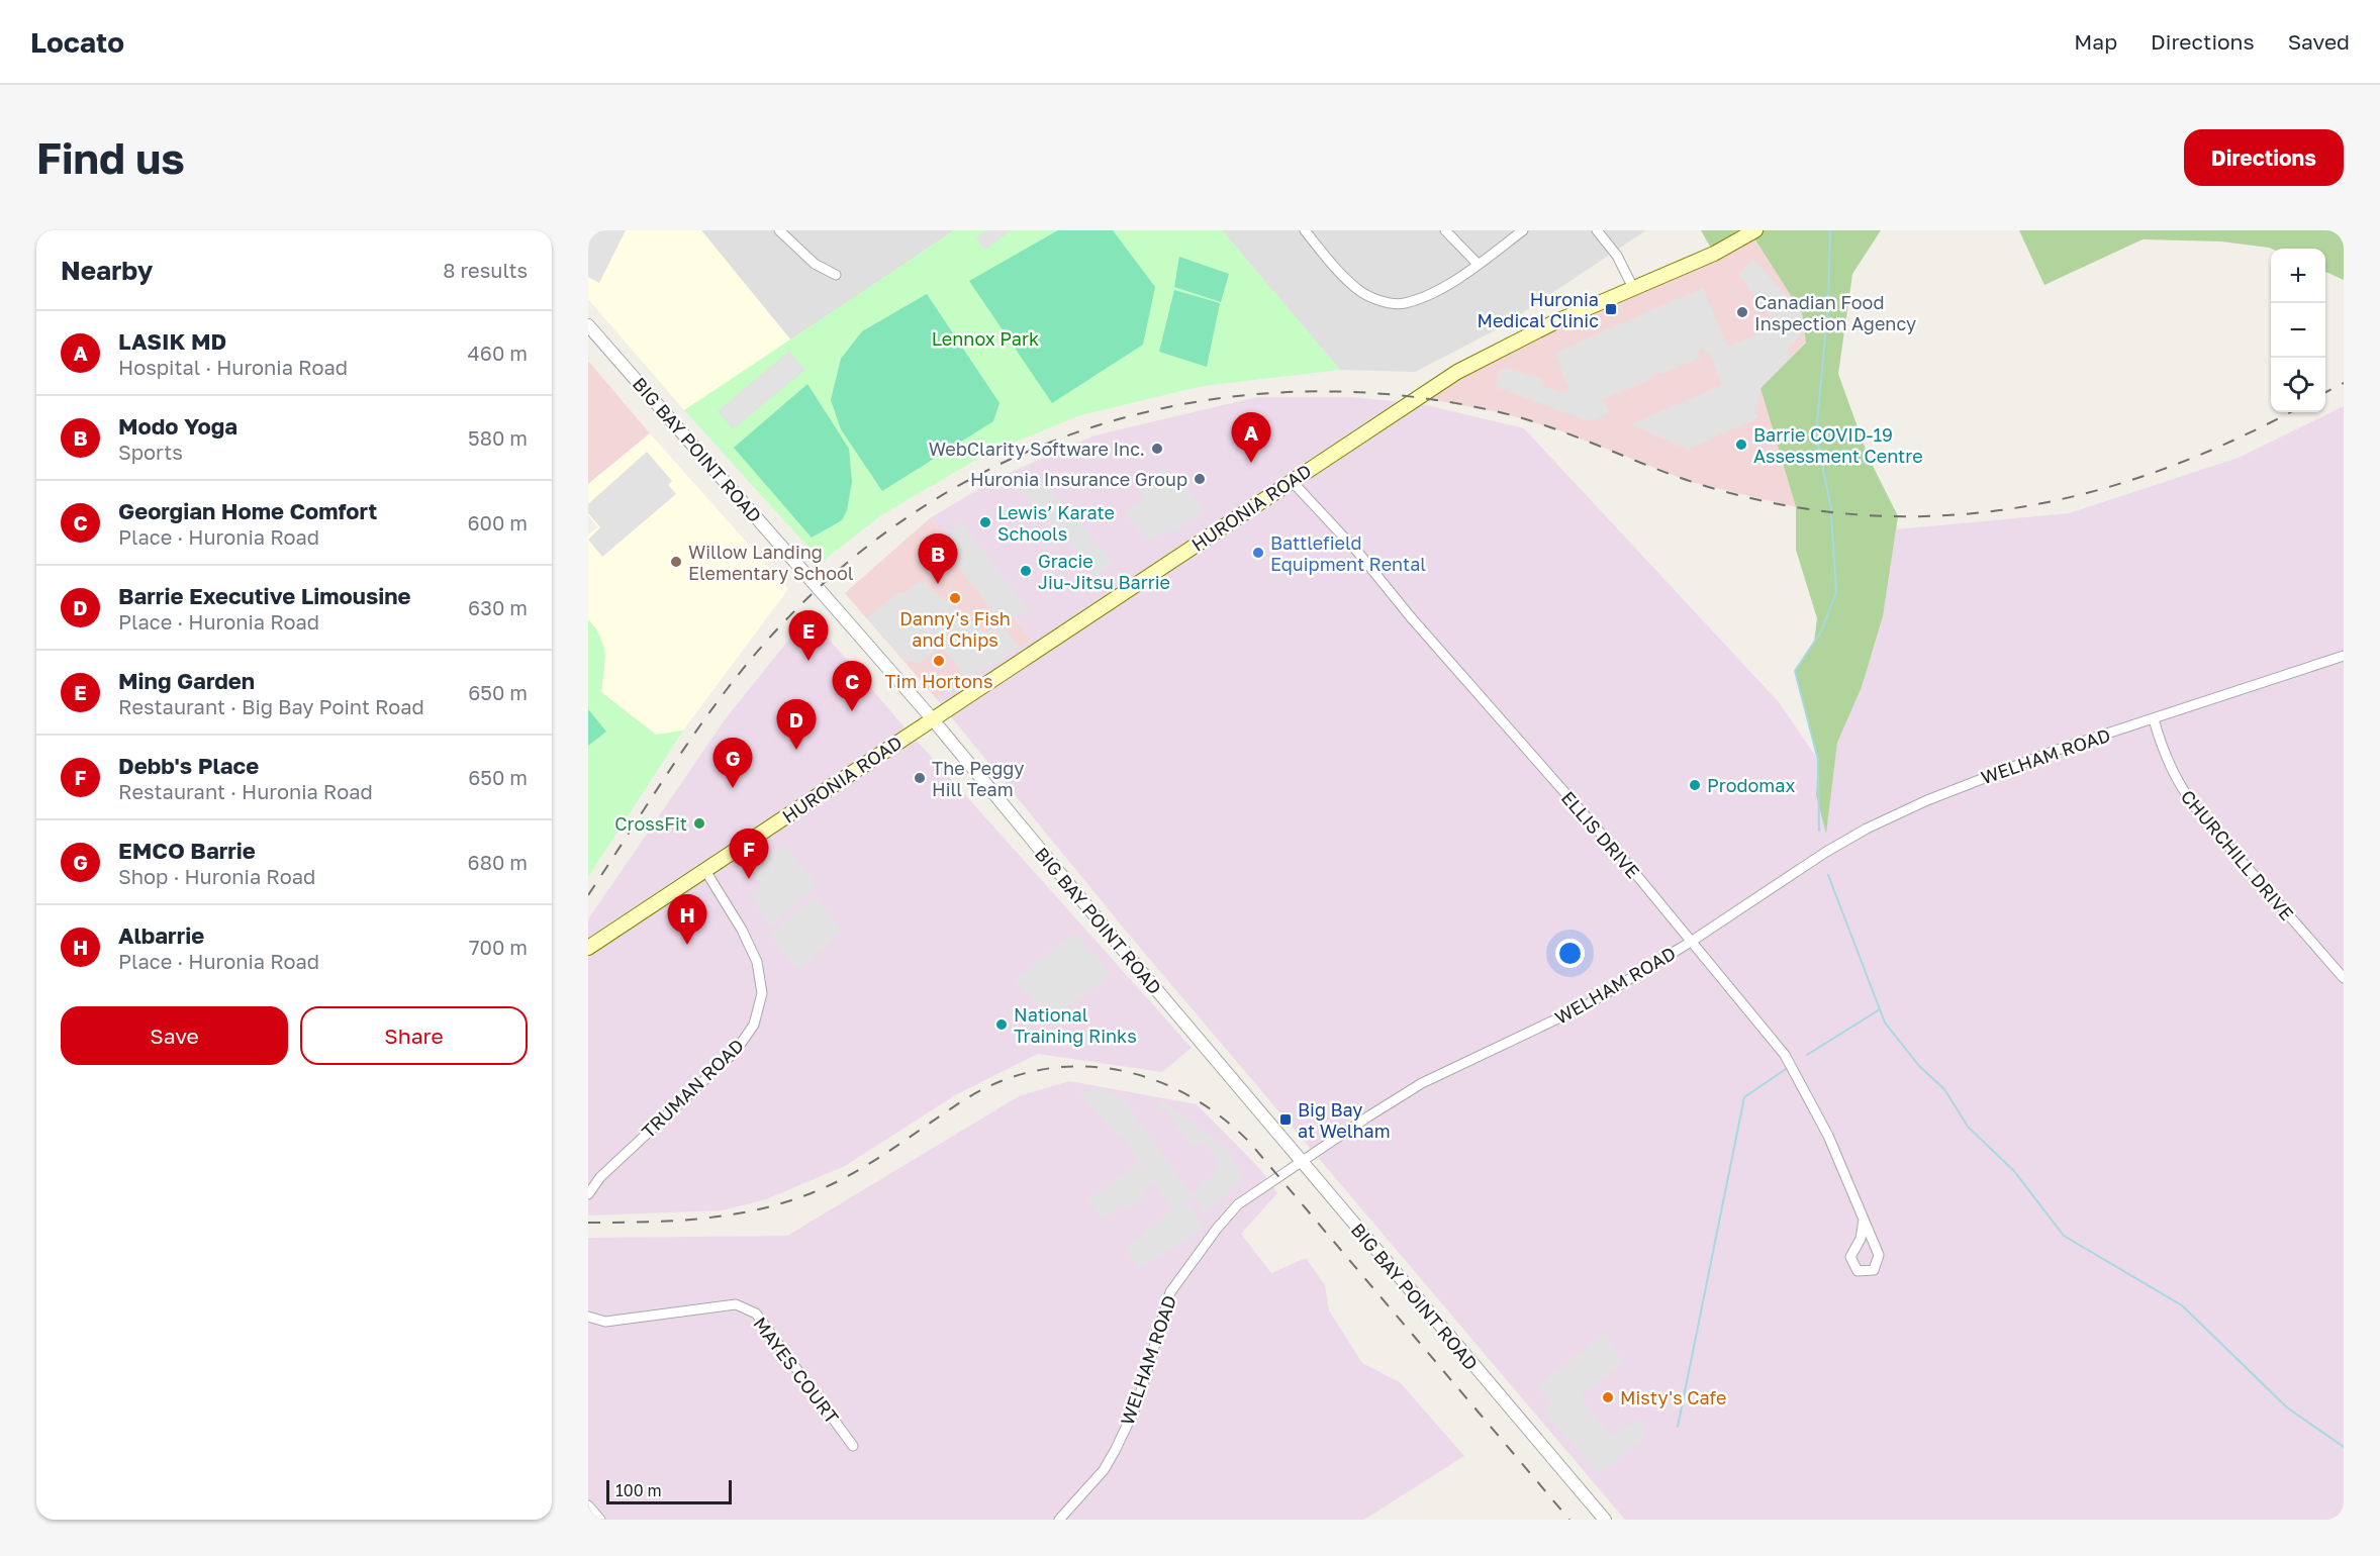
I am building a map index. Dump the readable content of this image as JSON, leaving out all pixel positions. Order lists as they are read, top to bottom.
{
  "streets": {
    "main road": ["HURONIA ROAD"],
    "street": [
      "BIG BAY POINT ROAD",
      "WELHAM ROAD",
      "ELLIS DRIVE",
      "CHURCHILL DRIVE",
      "TRUMAN ROAD",
      "MAYES COURT"
    ]
  },
  "crossings": [
    ["BIG BAY POINT ROAD", "HURONIA ROAD"],
    ["BIG BAY POINT ROAD", "WELHAM ROAD"],
    ["HURONIA ROAD", "ELLIS DRIVE"],
    ["HURONIA ROAD", "TRUMAN ROAD"],
    ["WELHAM ROAD", "ELLIS DRIVE"],
    ["WELHAM ROAD", "CHURCHILL DRIVE"]
  ],
  "parks": ["Lennox Park"],
  "places": {
    "transit": ["Huronia Medical Clinic", "Big Bay at Welham"],
    "other": [
      "Canadian Food Inspection Agency",
      "Barrie COVID-19 Assessment Centre",
      "WebClarity Software Inc.",
      "Huronia Insurance Group",
      "Lewis’ Karate Schools",
      "Battlefield Equipment Rental",
      "Willow Landing Elementary School",
      "Gracie Jiu-Jitsu Barrie",
      "Danny's Fish and Chips",
      "Tim Hortons",
      "The Peggy Hill Team",
      "Prodomax",
      "CrossFit",
      "National Training Rinks",
      "Misty's Cafe"
    ]
  },
  "scale_bar": "100 m",
  "page": {
    "header": "Locato",
    "nav": ["Map", "Directions", "Saved"],
    "buttons": [
      "Directions",
      ["Save", "Share"]
    ],
    "title": "Find us",
    "heading": ["Nearby", "8 results"],
    "map_buttons": ["+", "−"],
    "list": [
      {
        "mark": "A",
        "name": "LASIK MD",
        "note": "Hospital · Huronia Road",
        "value": "460 m"
      },
      {
        "mark": "B",
        "name": "Modo Yoga",
        "note": "Sports",
        "value": "580 m"
      },
      {
        "mark": "C",
        "name": "Georgian Home Comfort",
        "note": "Place · Huronia Road",
        "value": "600 m"
      },
      {
        "mark": "D",
        "name": "Barrie Executive Limousine",
        "note": "Place · Huronia Road",
        "value": "630 m"
      },
      {
        "mark": "E",
        "name": "Ming Garden",
        "note": "Restaurant · Big Bay Point Road",
        "value": "650 m"
      },
      {
        "mark": "F",
        "name": "Debb's Place",
        "note": "Restaurant · Huronia Road",
        "value": "650 m"
      },
      {
        "mark": "G",
        "name": "EMCO Barrie",
        "note": "Shop · Huronia Road",
        "value": "680 m"
      },
      {
        "mark": "H",
        "name": "Albarrie",
        "note": "Place · Huronia Road",
        "value": "700 m"
      }
    ],
    "pins": [
      "A",
      "B",
      "E",
      "C",
      "D",
      "G",
      "F",
      "H"
    ],
    "scale": "100 m"
  }
}
